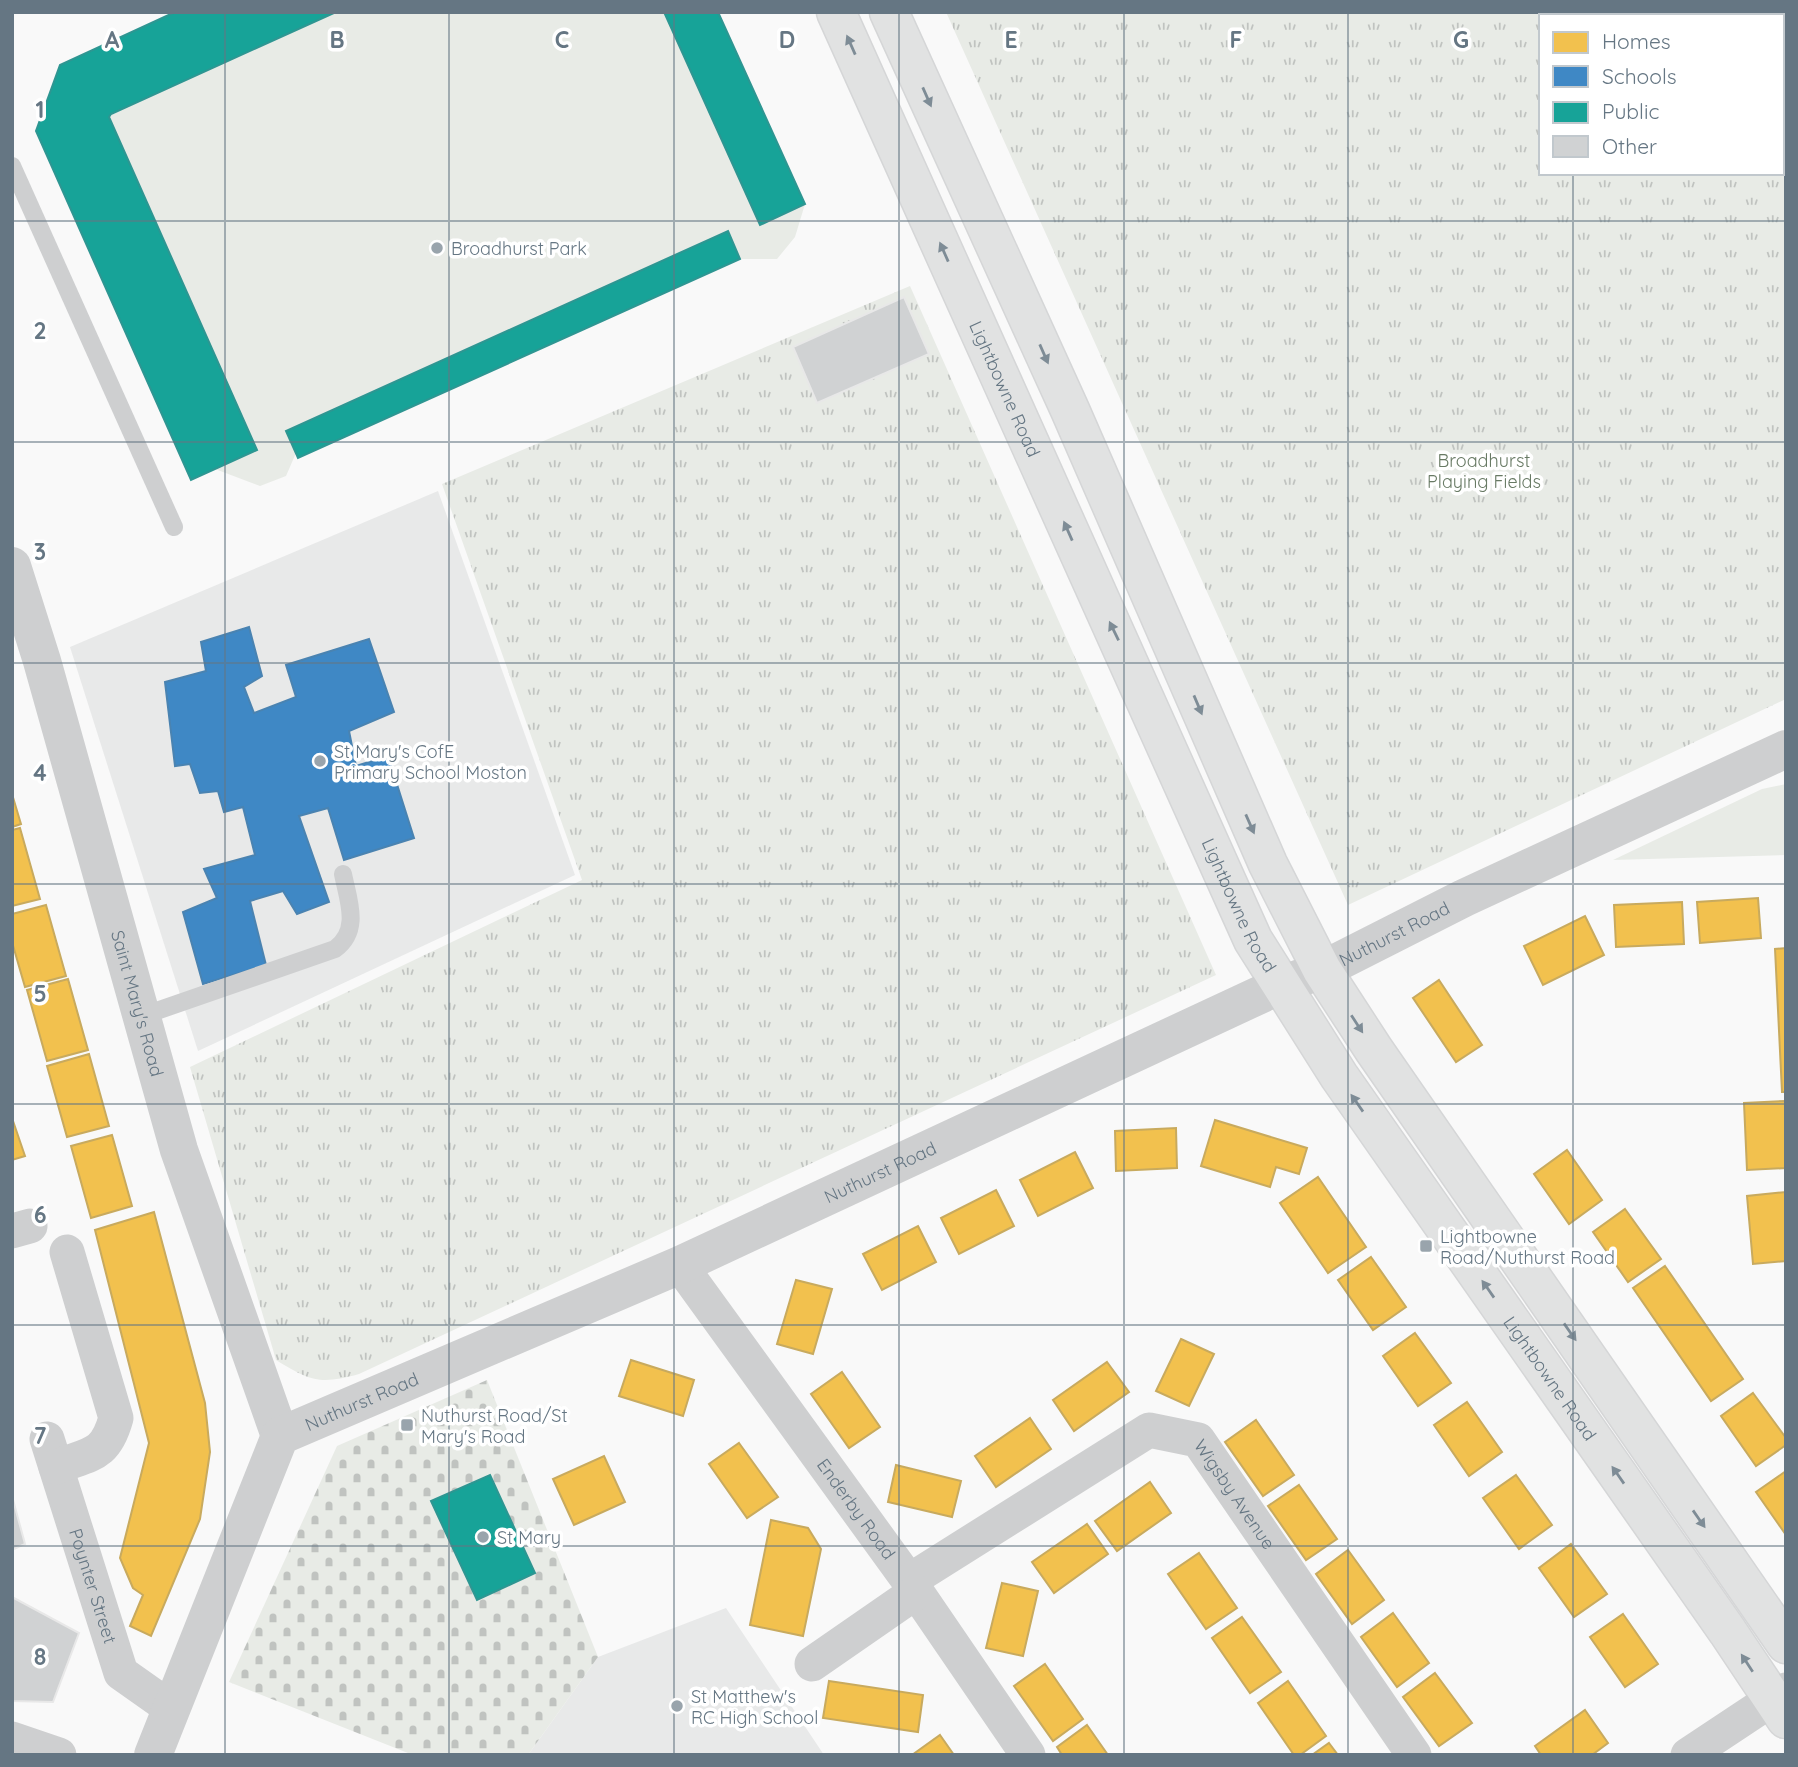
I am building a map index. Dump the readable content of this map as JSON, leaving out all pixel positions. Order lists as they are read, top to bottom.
{
  "streets": {
    "main road": ["Lightbowne Road"],
    "street": [
      "Nuthurst Road",
      "Saint Mary's Road",
      "Wigsby Avenue",
      "Enderby Road",
      "Poynter Street"
    ]
  },
  "crossings": [
    ["Lightbowne Road", "Nuthurst Road"],
    ["Nuthurst Road", "Saint Mary's Road"],
    ["Nuthurst Road", "Enderby Road"],
    ["Wigsby Avenue", "Enderby Road"]
  ],
  "parks": ["Broadhurst Playing Fields"],
  "places": {
    "other": [
      "Broadhurst Park",
      "St Mary's CofE Primary School Moston",
      "St Mary",
      "St Matthew's RC High School"
    ],
    "transit": ["Lightbowne Road/Nuthurst Road", "Nuthurst Road/St Mary's Road"]
  },
  "legend": [
    "Homes",
    "Schools",
    "Public",
    "Other"
  ],
  "grid": {
    "columns": [
      "A",
      "B",
      "C",
      "D",
      "E",
      "F",
      "G"
    ],
    "rows": [
      "1",
      "2",
      "3",
      "4",
      "5",
      "6",
      "7",
      "8"
    ]
  }
}
